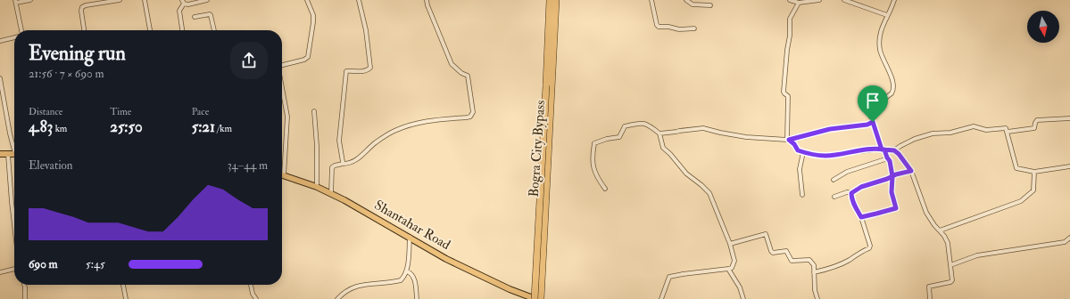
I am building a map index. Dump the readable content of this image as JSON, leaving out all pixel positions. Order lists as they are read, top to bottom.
{
  "streets": {
    "highway": ["Bogra City Bypass"],
    "main road": ["Shantahar Road"]
  },
  "crossings": [
    ["Bogra City Bypass", "Shantahar Road"]
  ],
  "north": "bottom",
  "page": {
    "heading": ["Evening run", "21:56 · 7 × 690 m"],
    "stats": [
      ["Distance", "4.83 km"],
      ["Time", "25:50"],
      ["Pace", "5:21 /km"]
    ],
    "chart": ["Elevation", "34–44 m"],
    "list": [
      {
        "name": "690 m",
        "note": "5:45"
      }
    ]
  }
}
